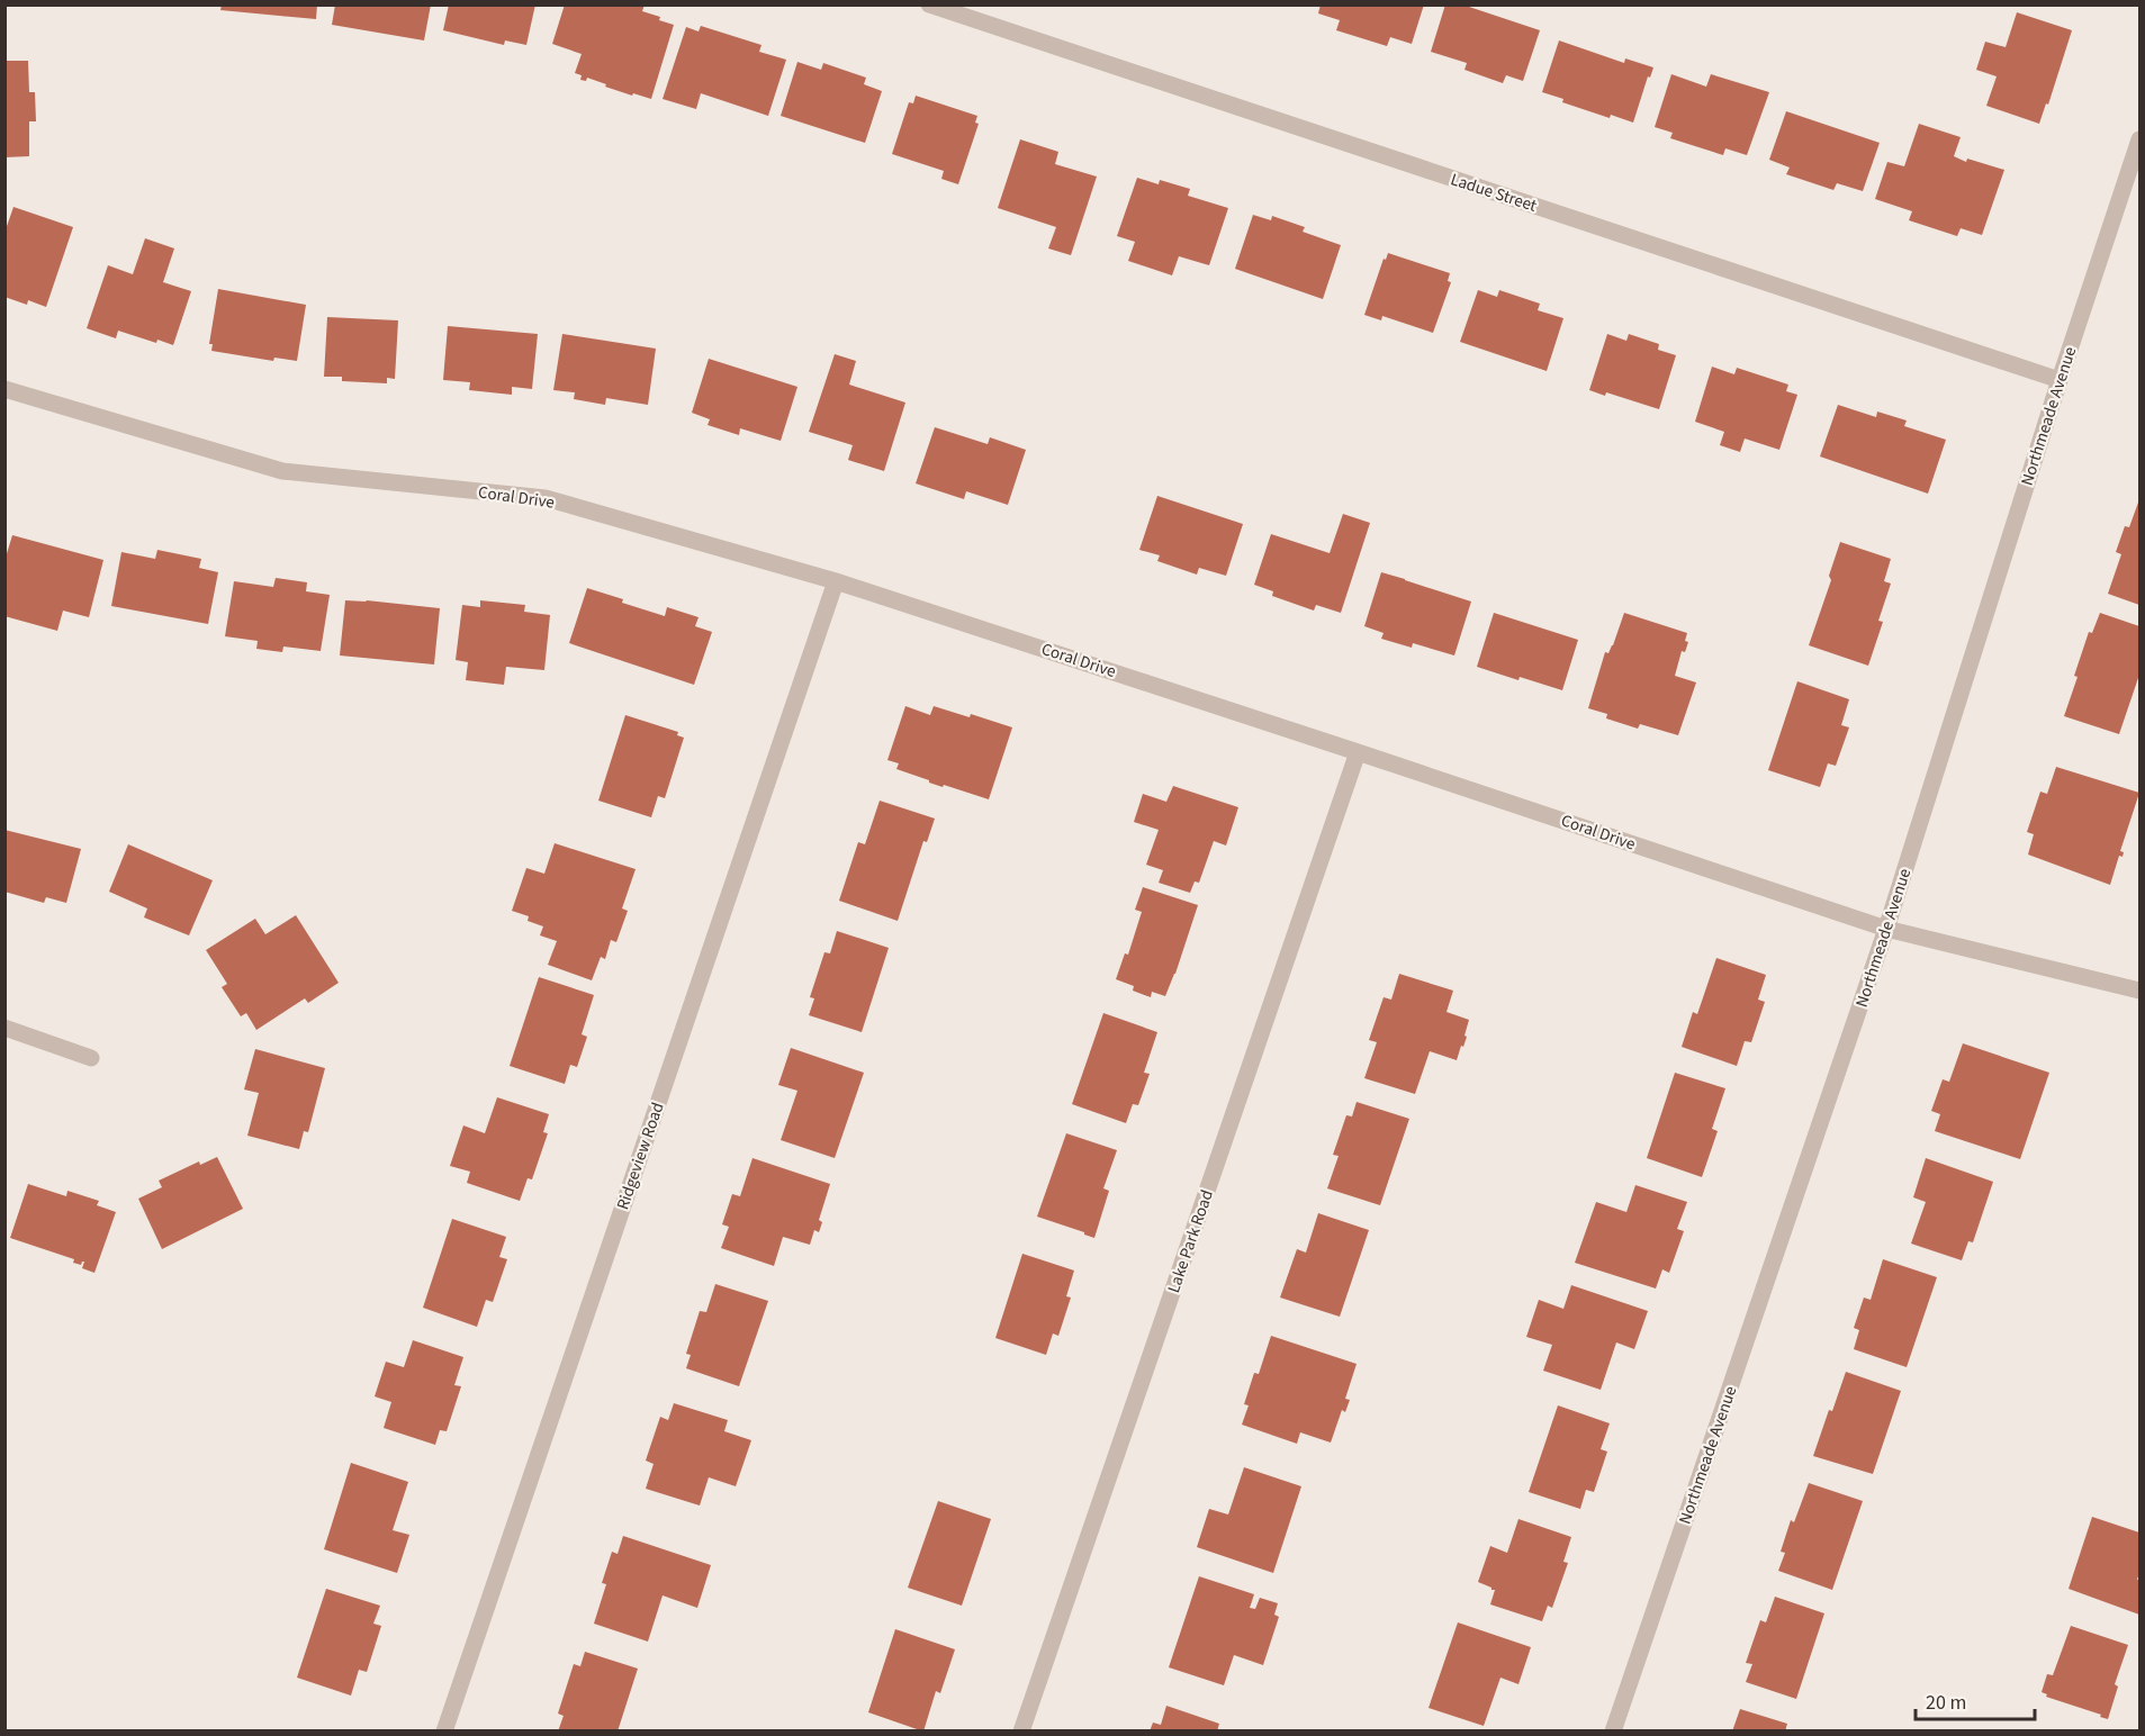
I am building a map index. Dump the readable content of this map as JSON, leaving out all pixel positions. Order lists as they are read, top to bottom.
{
  "streets": {
    "street": [
      "Ladue Street",
      "Northmeade Avenue",
      "Coral Drive",
      "Ridgeview Road",
      "Lake Park Road"
    ]
  },
  "crossings": [
    ["Ladue Street", "Northmeade Avenue"],
    ["Northmeade Avenue", "Coral Drive"],
    ["Coral Drive", "Ridgeview Road"],
    ["Coral Drive", "Lake Park Road"]
  ],
  "scale_bar": "20 m"
}
